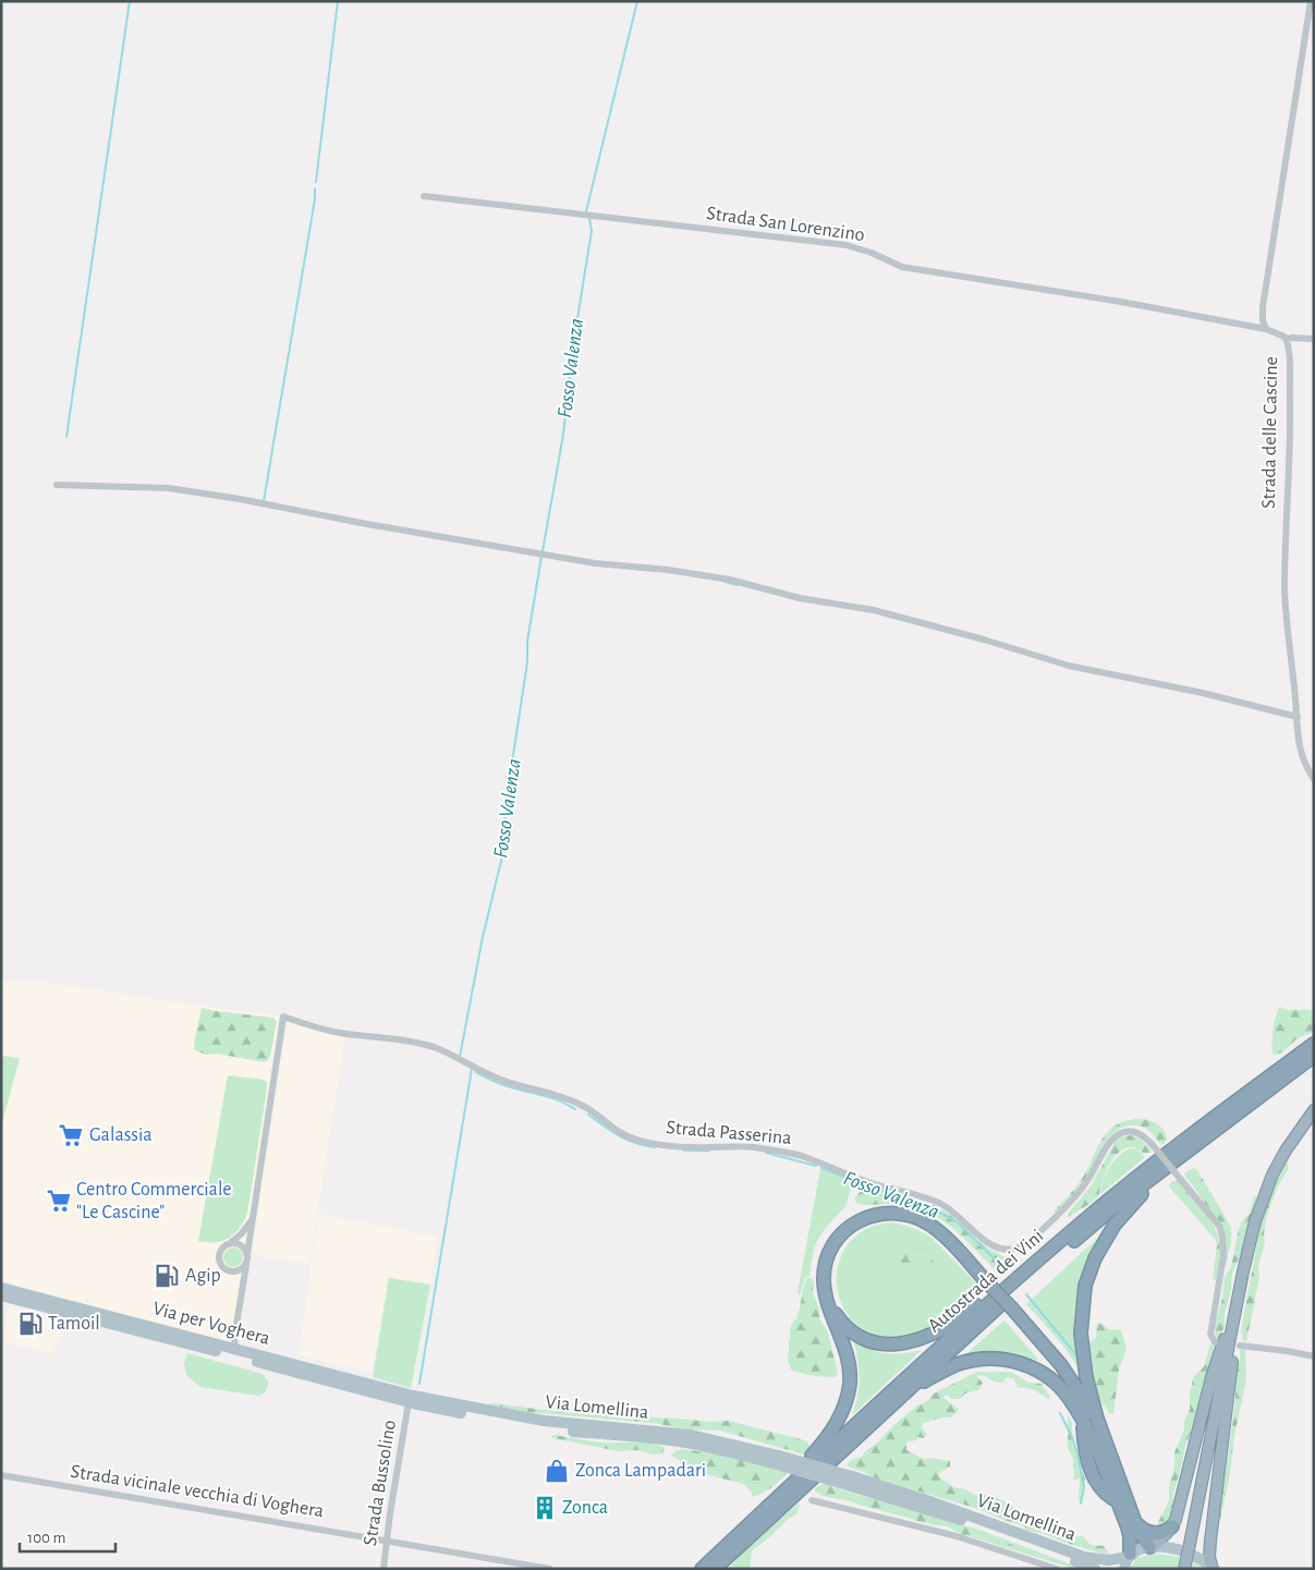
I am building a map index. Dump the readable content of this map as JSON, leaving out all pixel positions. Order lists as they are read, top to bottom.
{
  "streets": {
    "highway": ["Autostrada dei Vini"],
    "main road": ["Via per Voghera", "Via Lomellina"],
    "street": [
      "Strada San Lorenzino",
      "Strada delle Cascine",
      "Strada Passerina",
      "Strada Bussolino",
      "Strada vicinale vecchia di Voghera"
    ]
  },
  "crossings": [
    ["Strada San Lorenzino", "Strada delle Cascine"],
    ["Via per Voghera", "Via Lomellina"],
    ["Via per Voghera", "Strada Bussolino"],
    ["Via Lomellina", "Strada Bussolino"],
    ["Strada Bussolino", "Strada vicinale vecchia di Voghera"]
  ],
  "water": ["Fosso Valenza"],
  "places": {
    "supermarket": ["Galassia", "Centro Commerciale \"Le Cascine\""],
    "fuel station": ["Agip", "Tamoil"],
    "shop": ["Zonca Lampadari"],
    "building": ["Zonca"]
  },
  "scale_bar": "100 m"
}
